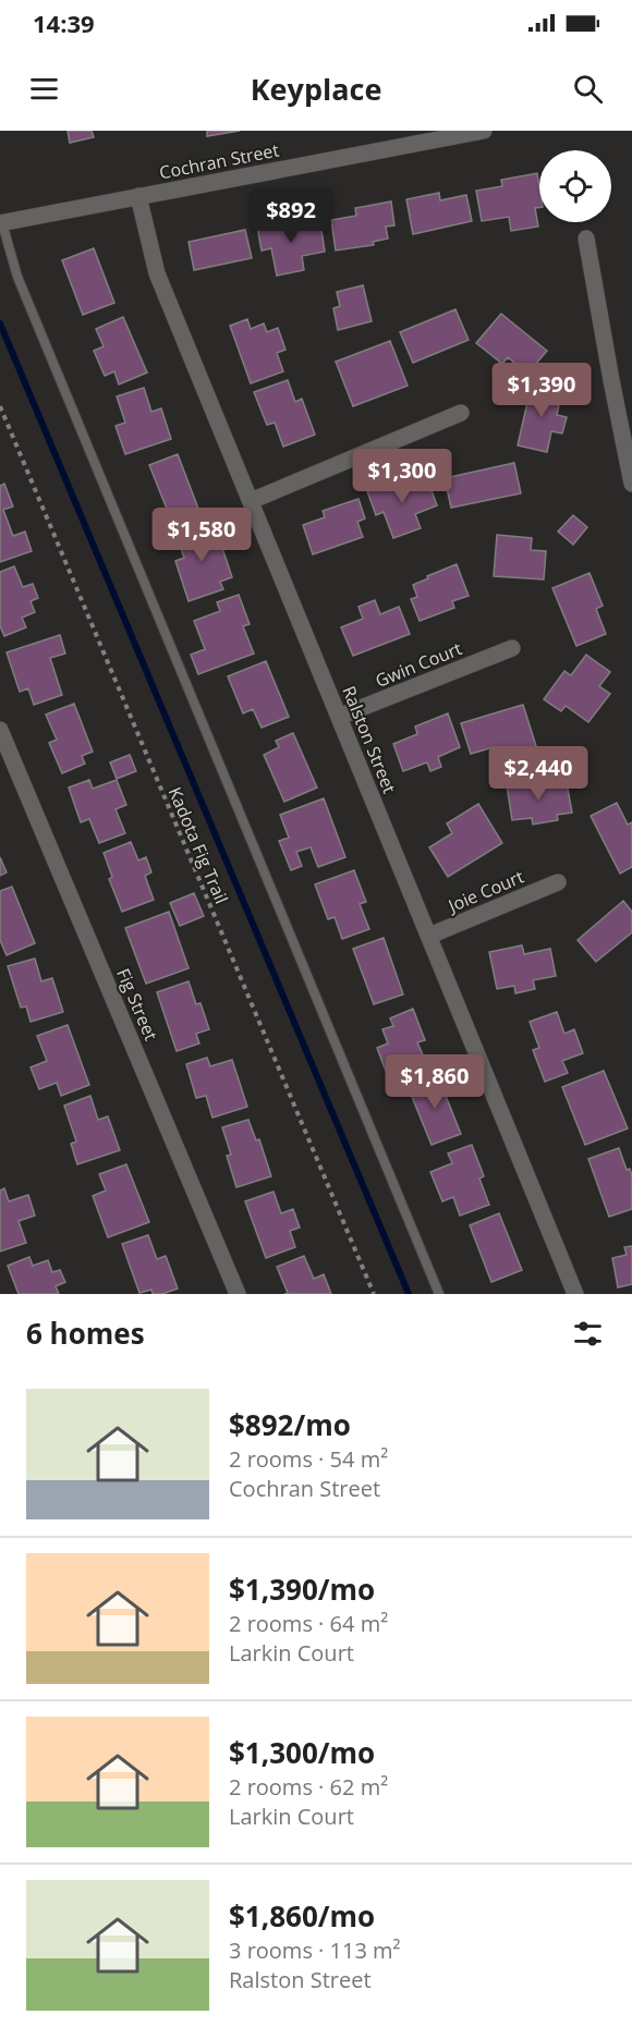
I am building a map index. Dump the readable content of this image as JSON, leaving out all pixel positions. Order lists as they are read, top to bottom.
{
  "streets": {
    "street": [
      "Cochran Street",
      "Gwin Court",
      "Ralston Street",
      "Joie Court",
      "Fig Street"
    ],
    "path": ["Kadota Fig Trail"]
  },
  "crossings": [
    ["Cochran Street", "Ralston Street"],
    ["Gwin Court", "Ralston Street"],
    ["Ralston Street", "Joie Court"]
  ],
  "page": {
    "status": "14:39",
    "header": "Keyplace",
    "price": [
      "$892",
      "$1,390",
      "$1,300",
      "$1,580",
      "$2,440",
      "$1,860"
    ],
    "heading": "6 homes",
    "list": [
      {
        "name": "$892/mo",
        "note": "2 rooms · 54 m² · Cochran Street"
      },
      {
        "name": "$1,390/mo",
        "note": "2 rooms · 64 m² · Larkin Court"
      },
      {
        "name": "$1,300/mo",
        "note": "2 rooms · 62 m² · Larkin Court"
      },
      {
        "name": "$1,860/mo",
        "note": "3 rooms · 113 m² · Ralston Street"
      }
    ]
  }
}
